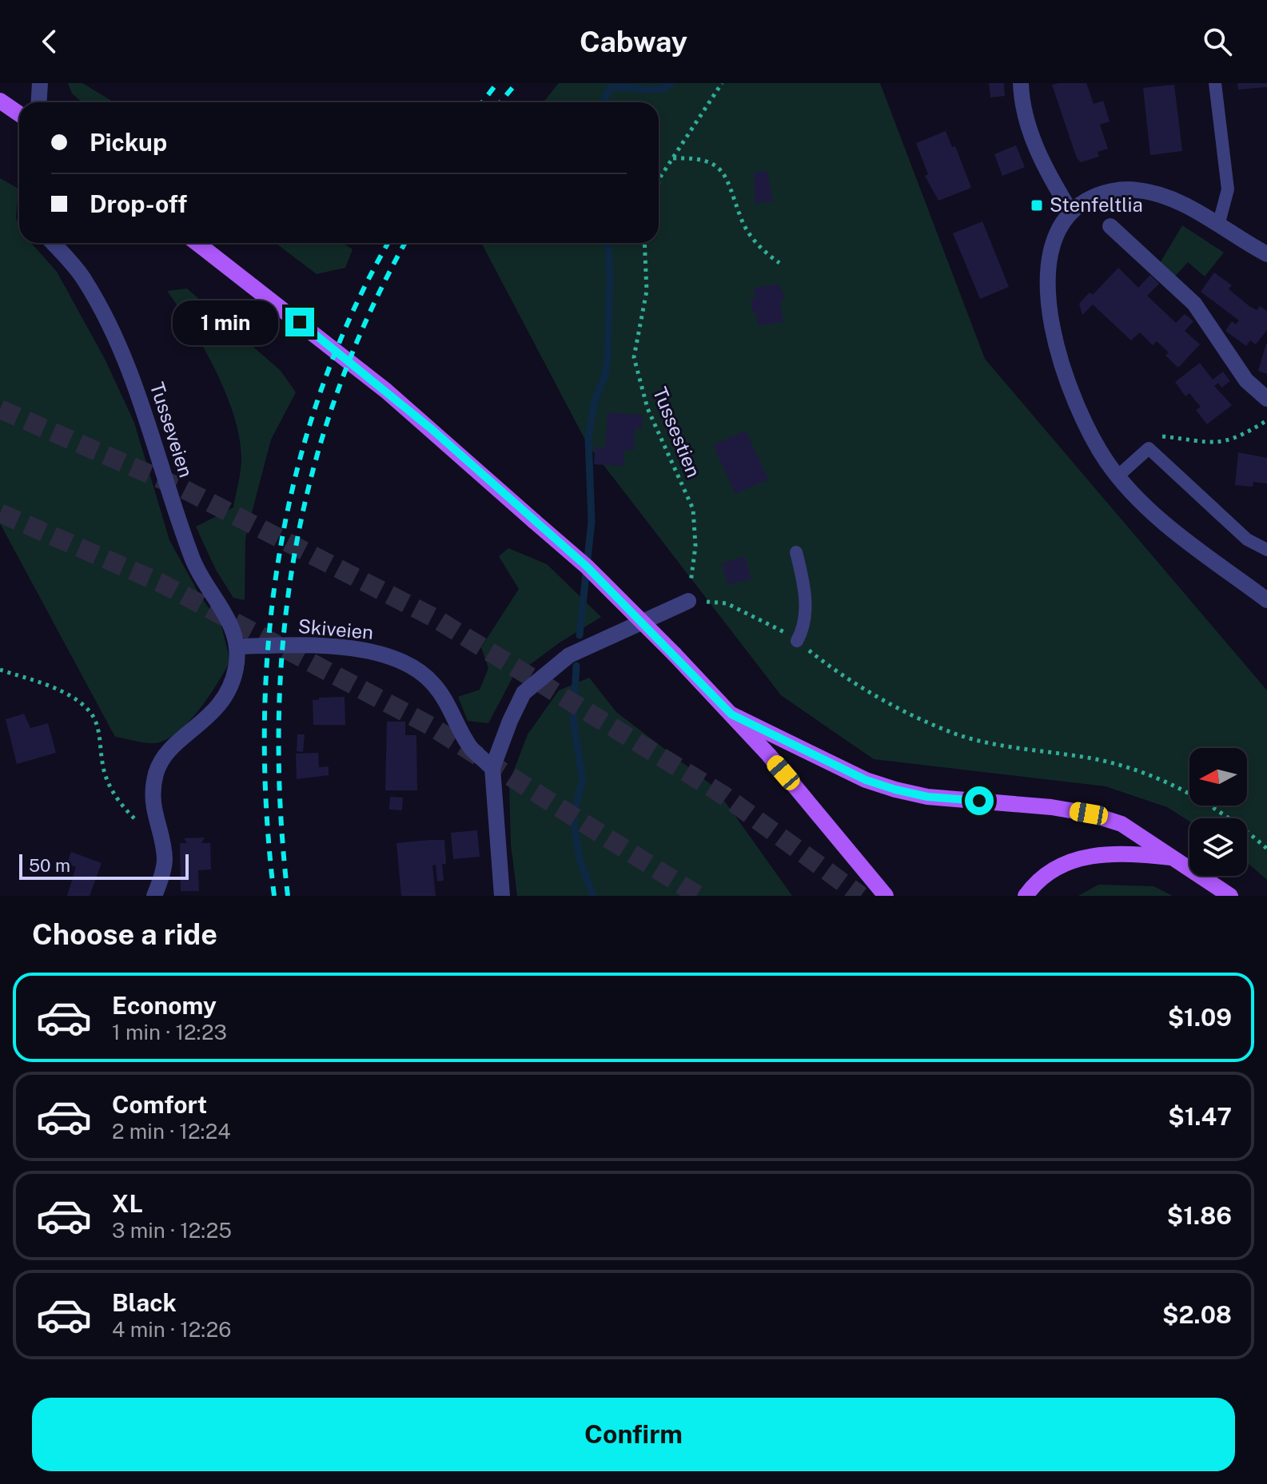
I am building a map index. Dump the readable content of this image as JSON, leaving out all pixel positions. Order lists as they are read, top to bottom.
{
  "streets": {
    "street": ["Tusseveien", "Skiveien"],
    "path": ["Tussestien"]
  },
  "crossings": [
    ["Tusseveien", "Skiveien"]
  ],
  "places": {
    "transit": ["Stenfeltlia"]
  },
  "scale_bar": "50 m",
  "north": "left",
  "page": {
    "header": "Cabway",
    "banner": ["Pickup", "Drop-off"],
    "bubble": "1 min",
    "scale": "50 m",
    "heading": "Choose a ride",
    "list": [
      {
        "name": "Economy",
        "note": "1 min · 12:23",
        "value": "$1.09"
      },
      {
        "name": "Comfort",
        "note": "2 min · 12:24",
        "value": "$1.47"
      },
      {
        "name": "XL",
        "note": "3 min · 12:25",
        "value": "$1.86"
      },
      {
        "name": "Black",
        "note": "4 min · 12:26",
        "value": "$2.08"
      }
    ],
    "buttons": "Confirm"
  }
}
